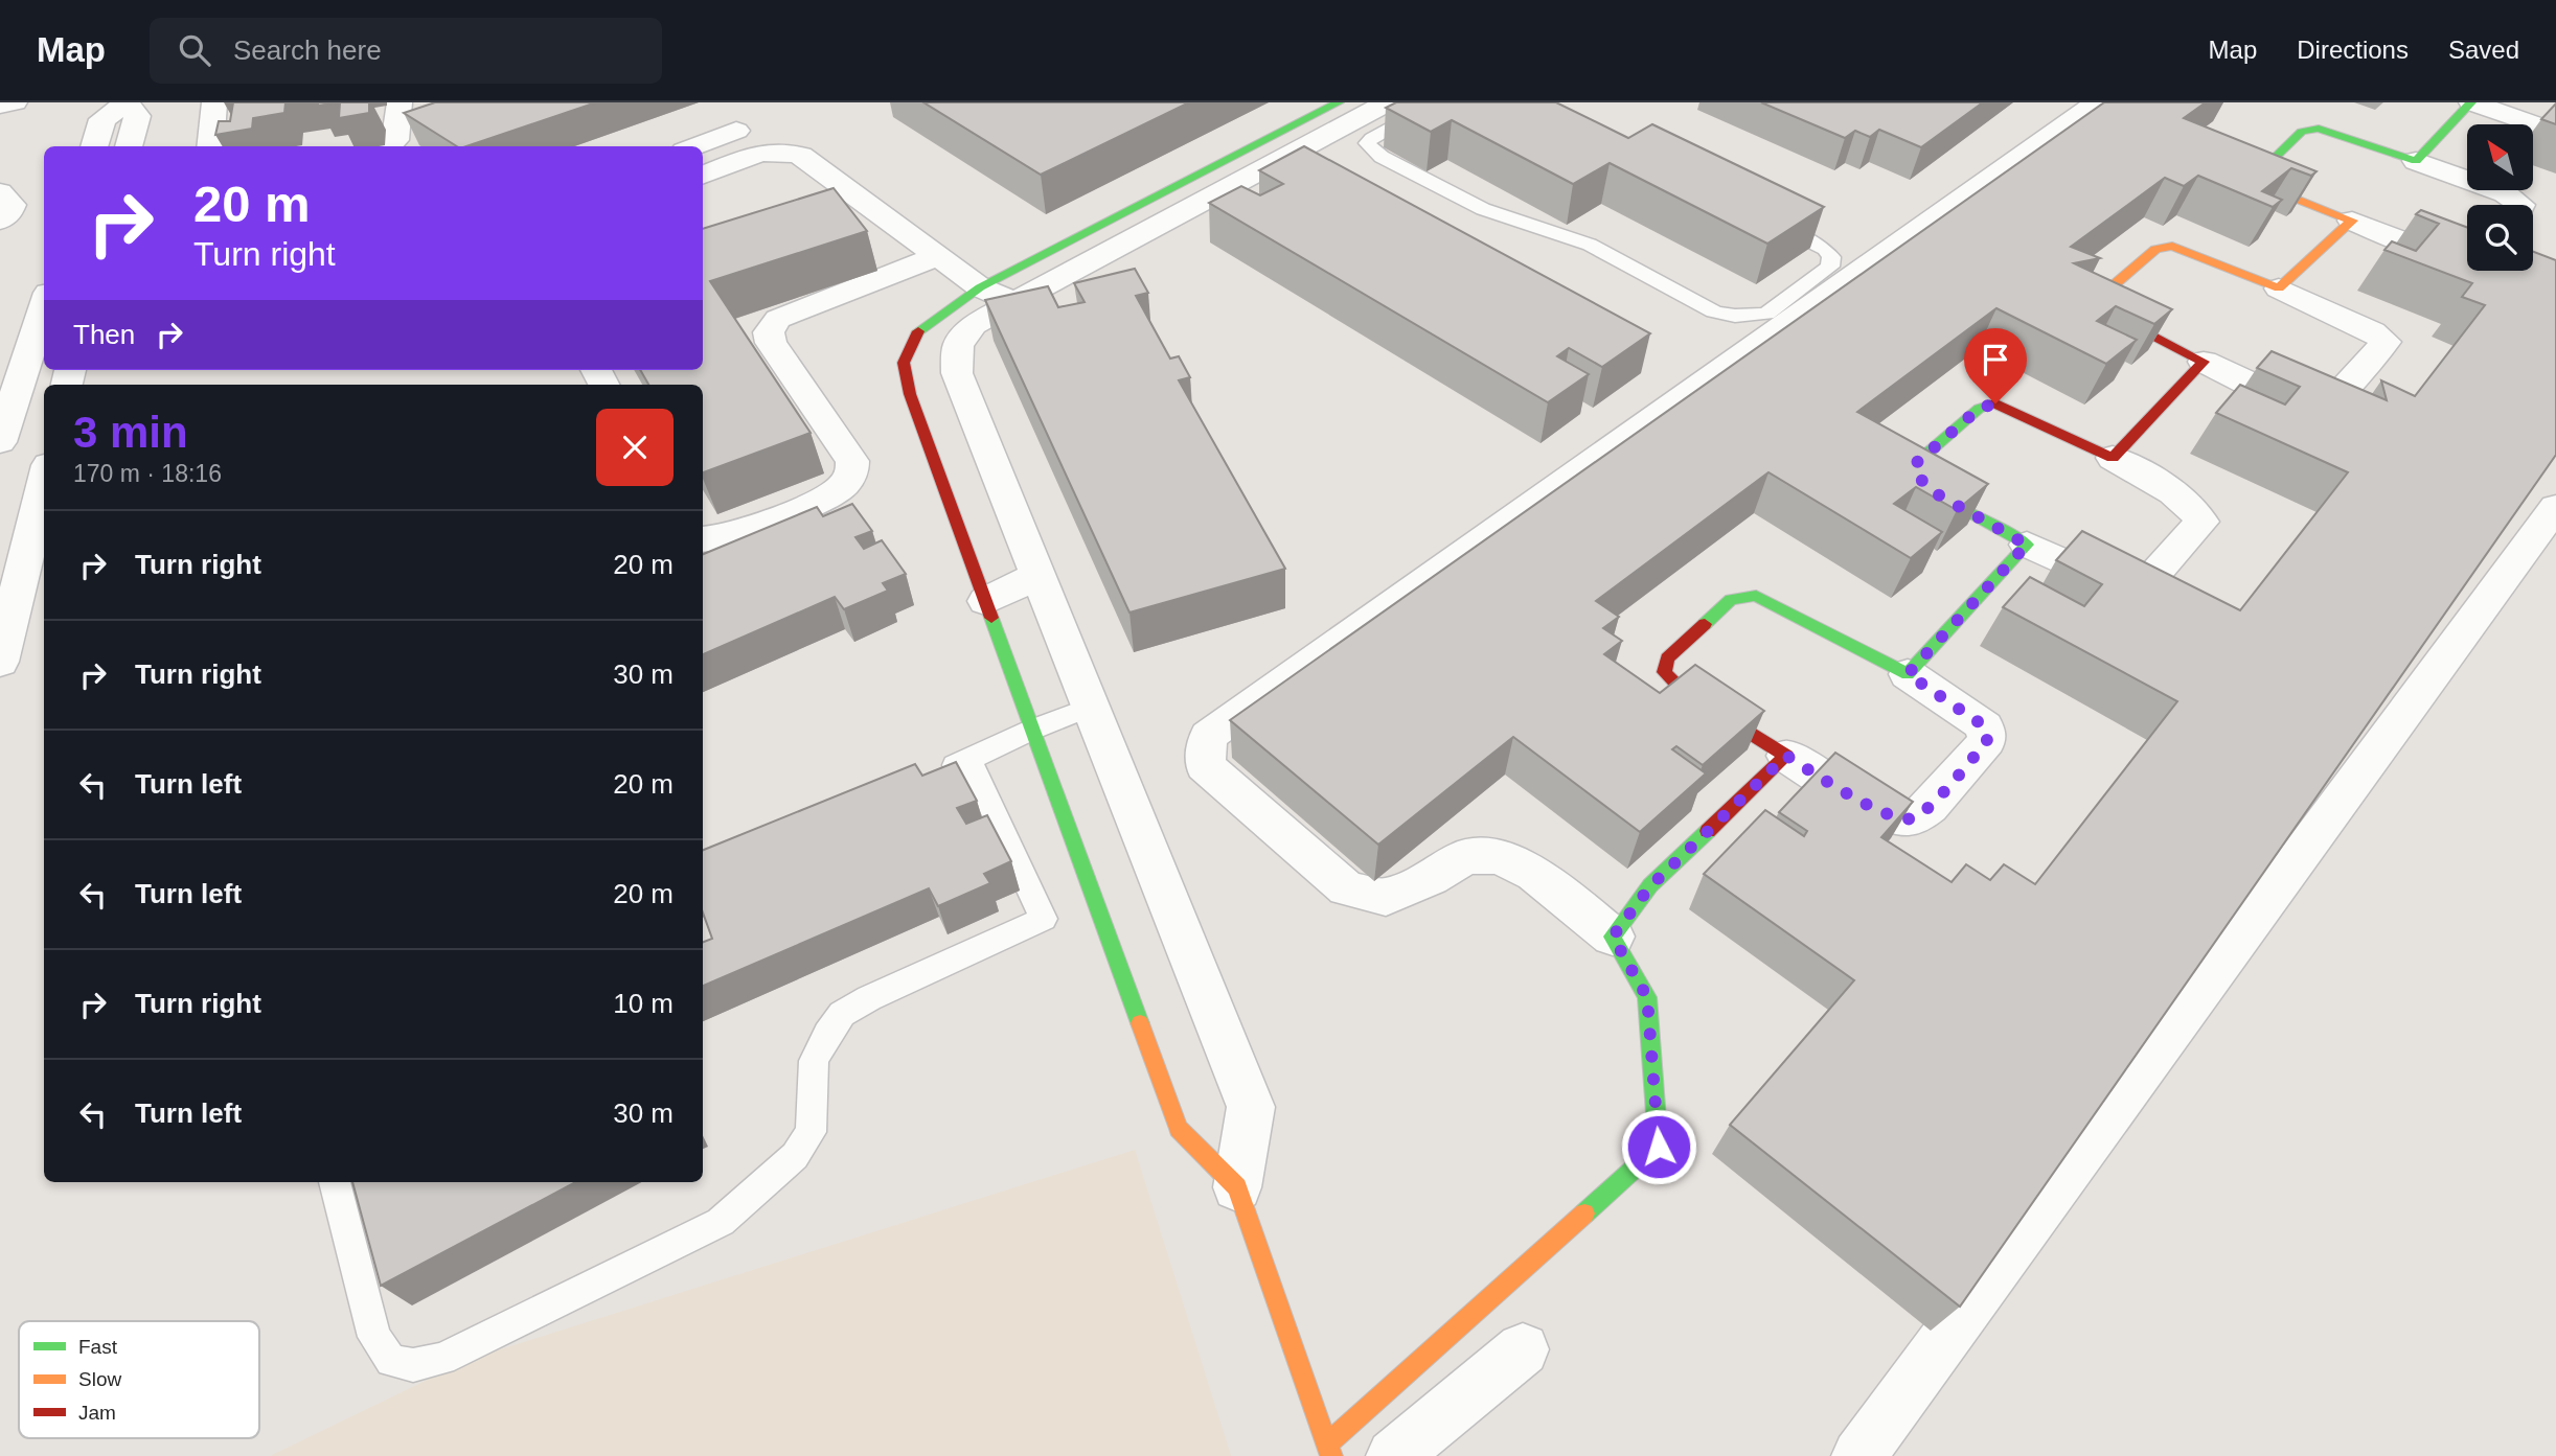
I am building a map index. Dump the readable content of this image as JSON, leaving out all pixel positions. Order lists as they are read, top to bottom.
{
  "legend": ["Fast", "Slow", "Jam"],
  "north": "top left",
  "page": {
    "header": "Map",
    "search": "Search here",
    "nav": ["Map", "Directions", "Saved"],
    "turn": ["20 m", "Turn right"],
    "then": "Then",
    "heading": ["3 min", "170 m · 18:16"],
    "list": [
      {
        "name": "Turn right",
        "value": "20 m"
      },
      {
        "name": "Turn right",
        "value": "30 m"
      },
      {
        "name": "Turn left",
        "value": "20 m"
      },
      {
        "name": "Turn left",
        "value": "20 m"
      },
      {
        "name": "Turn right",
        "value": "10 m"
      },
      {
        "name": "Turn left",
        "value": "30 m"
      }
    ]
  }
}
